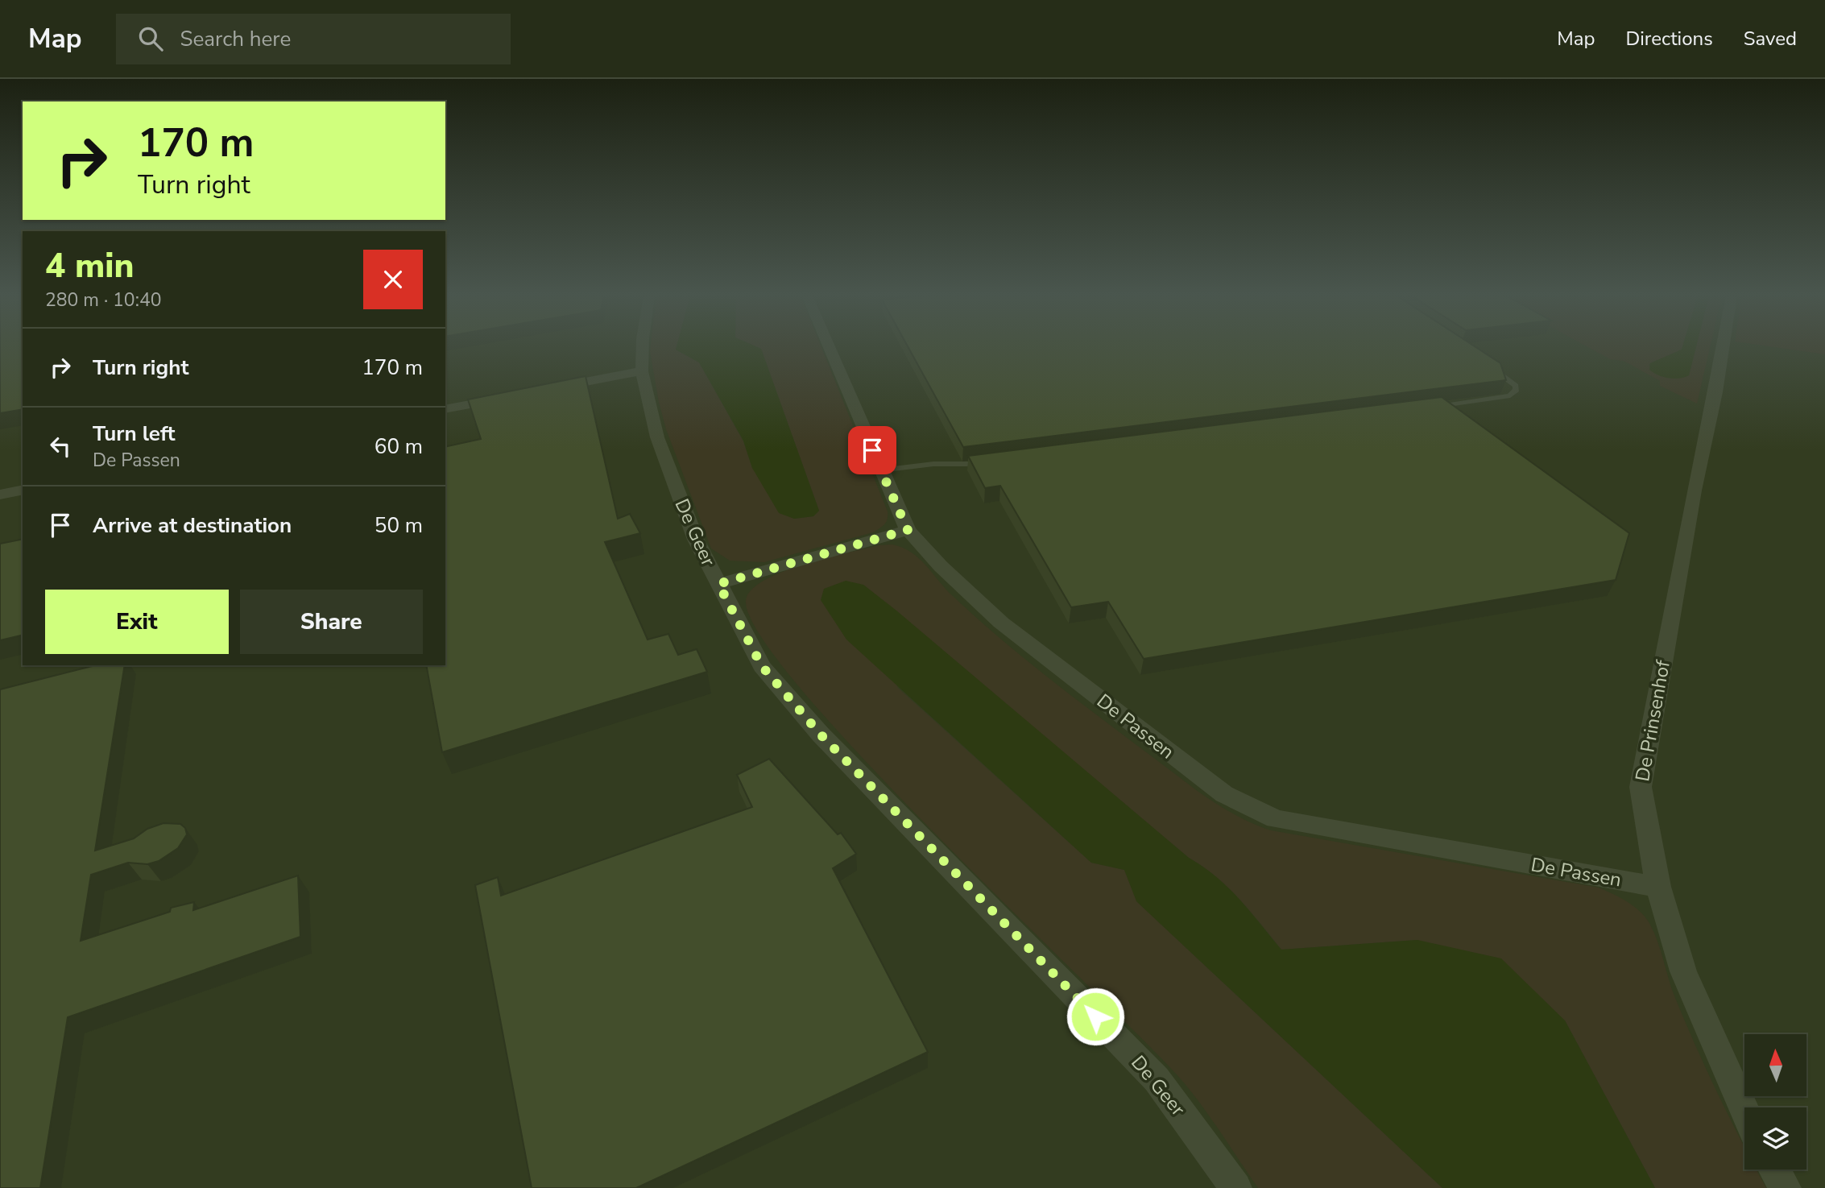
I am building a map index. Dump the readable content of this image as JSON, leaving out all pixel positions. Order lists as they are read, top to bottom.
{
  "streets": {
    "street": ["De Geer", "De Prinsenhof", "De Passen"]
  },
  "crossings": [
    ["De Prinsenhof", "De Passen"]
  ],
  "north": "top",
  "page": {
    "header": "Map",
    "search": "Search here",
    "nav": ["Map", "Directions", "Saved"],
    "turn": ["170 m", "Turn right"],
    "heading": ["4 min", "280 m · 10:40"],
    "list": [
      {
        "name": "Turn right",
        "value": "170 m"
      },
      {
        "name": "Turn left",
        "note": "De Passen",
        "value": "60 m"
      },
      {
        "name": "Arrive at destination",
        "value": "50 m"
      }
    ],
    "buttons": ["Exit", "Share"]
  }
}
